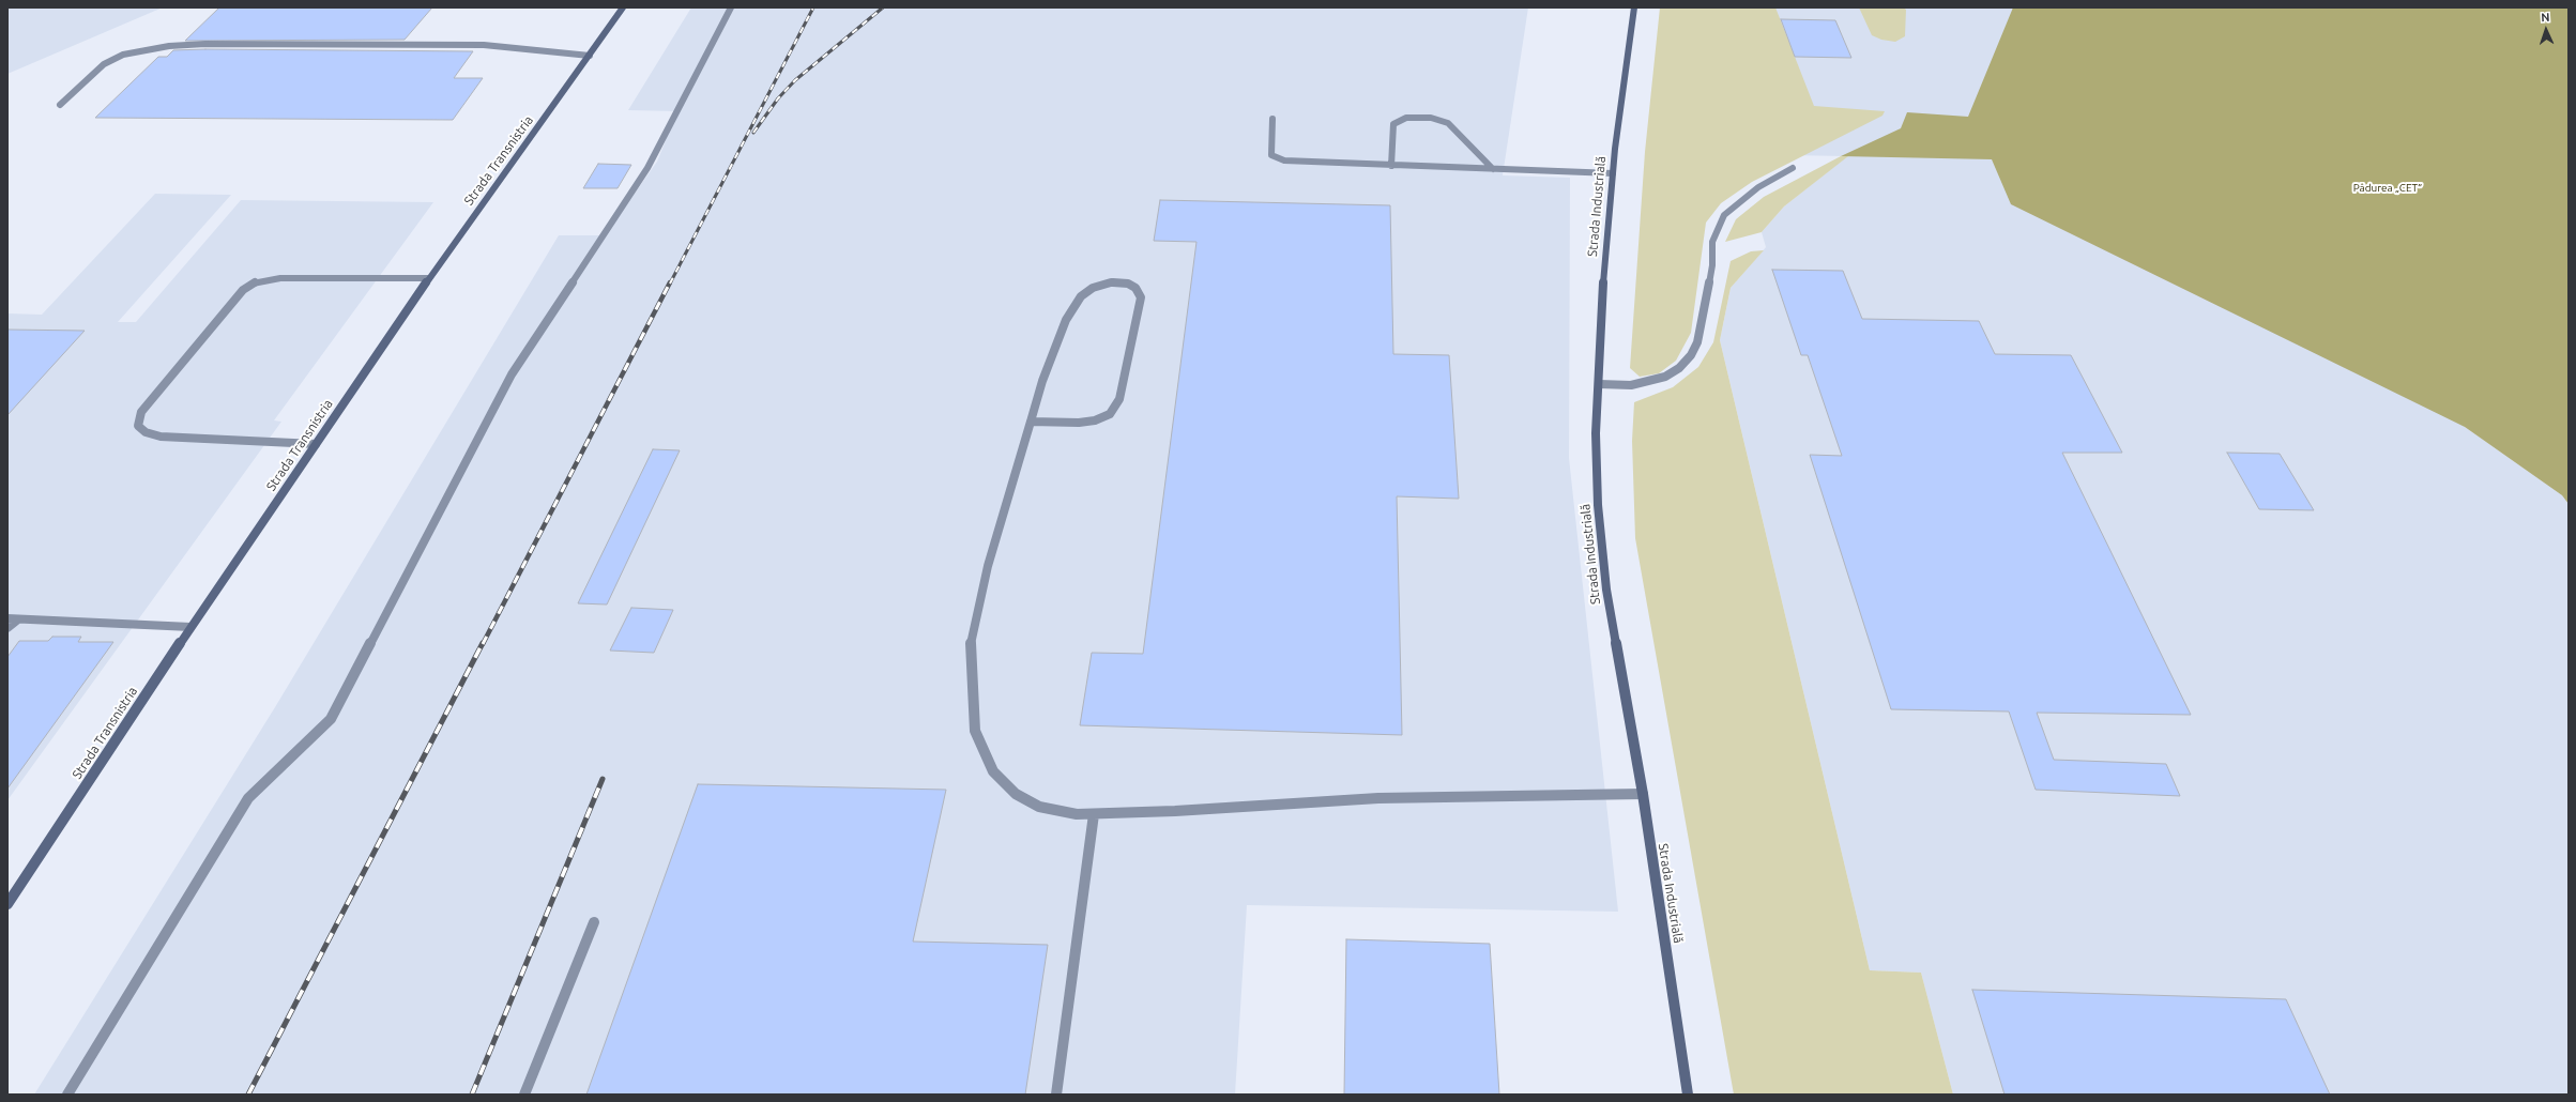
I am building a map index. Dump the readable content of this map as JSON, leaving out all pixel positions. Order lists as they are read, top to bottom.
{
  "streets": {
    "street": ["Strada Transnistria", "Strada Industrială"]
  },
  "parks": ["Pădurea „CET”"],
  "north": "top"
}
